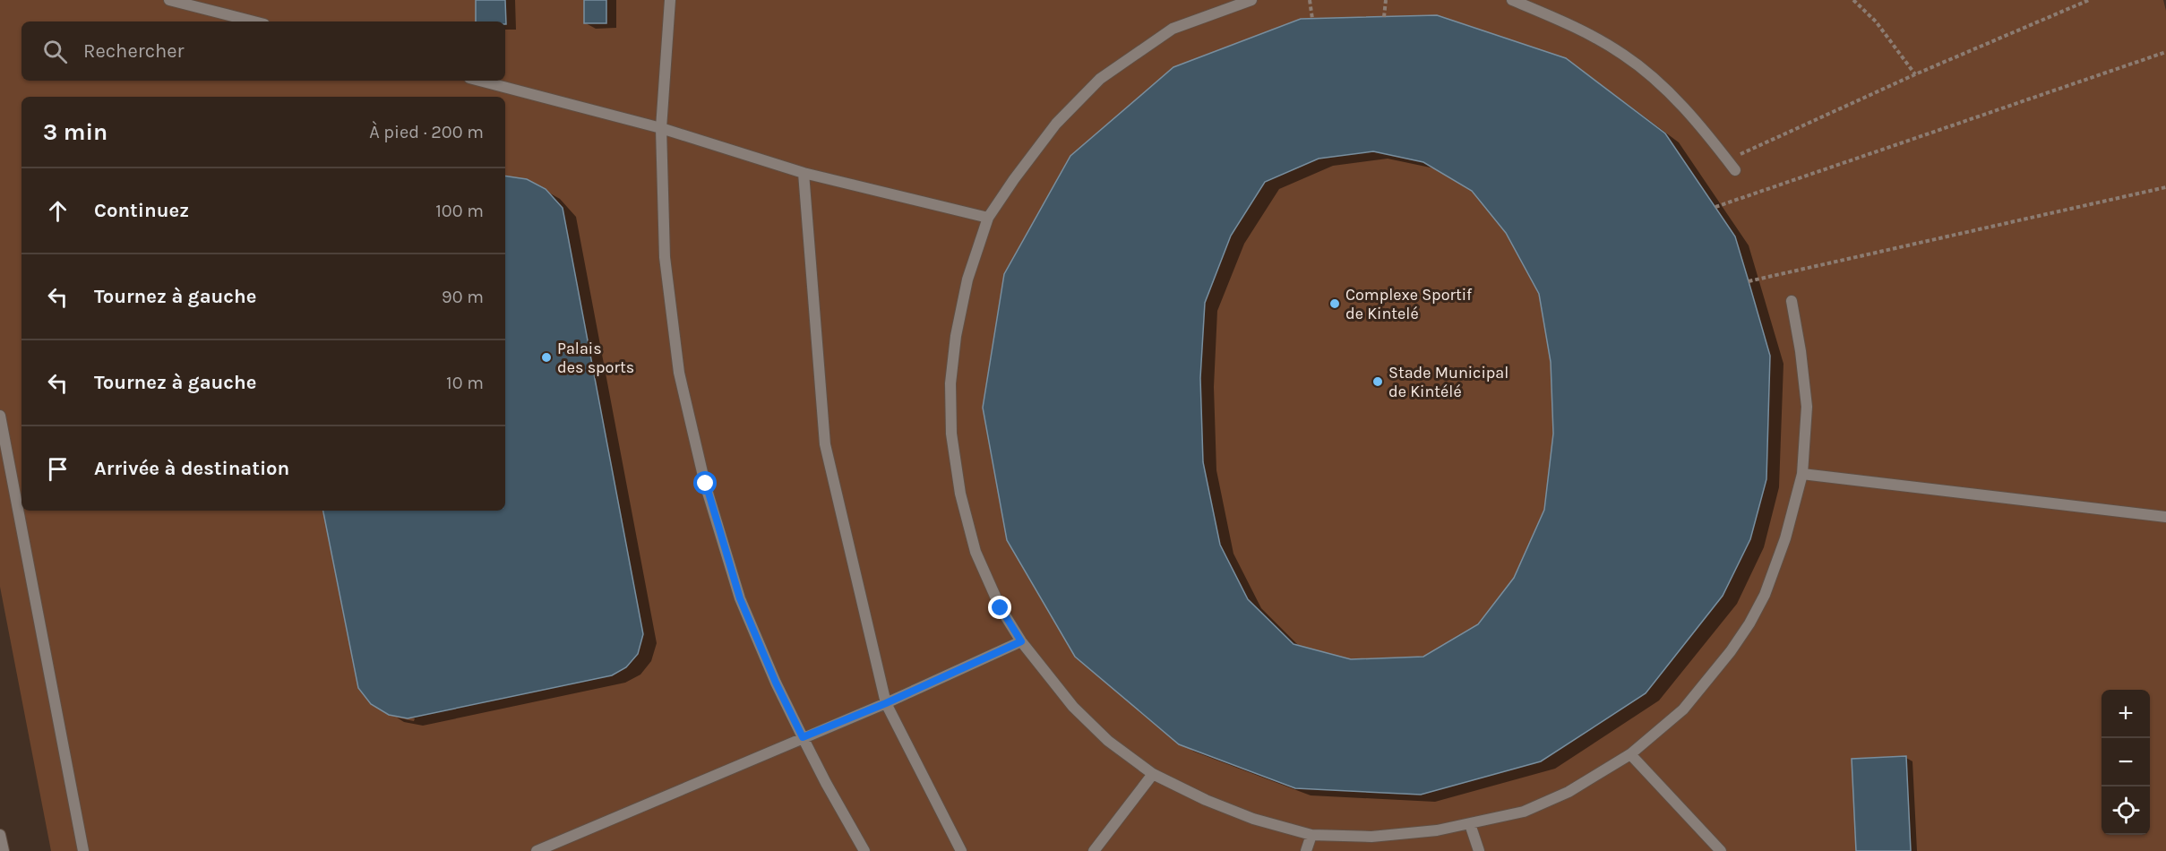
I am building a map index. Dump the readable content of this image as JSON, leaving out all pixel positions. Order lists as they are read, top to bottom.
{
  "places": ["Complexe Sportif de Kintelé", "Palais des sports", "Stade Municipal de Kintélé"],
  "page": {
    "search": "Rechercher",
    "heading": ["3 min", "À pied · 200 m"],
    "list": [
      ["Continuez", "100 m"],
      ["Tournez à gauche", "90 m"],
      ["Tournez à gauche", "10 m"],
      "Arrivée à destination"
    ],
    "map_buttons": ["+", "−"]
  }
}
